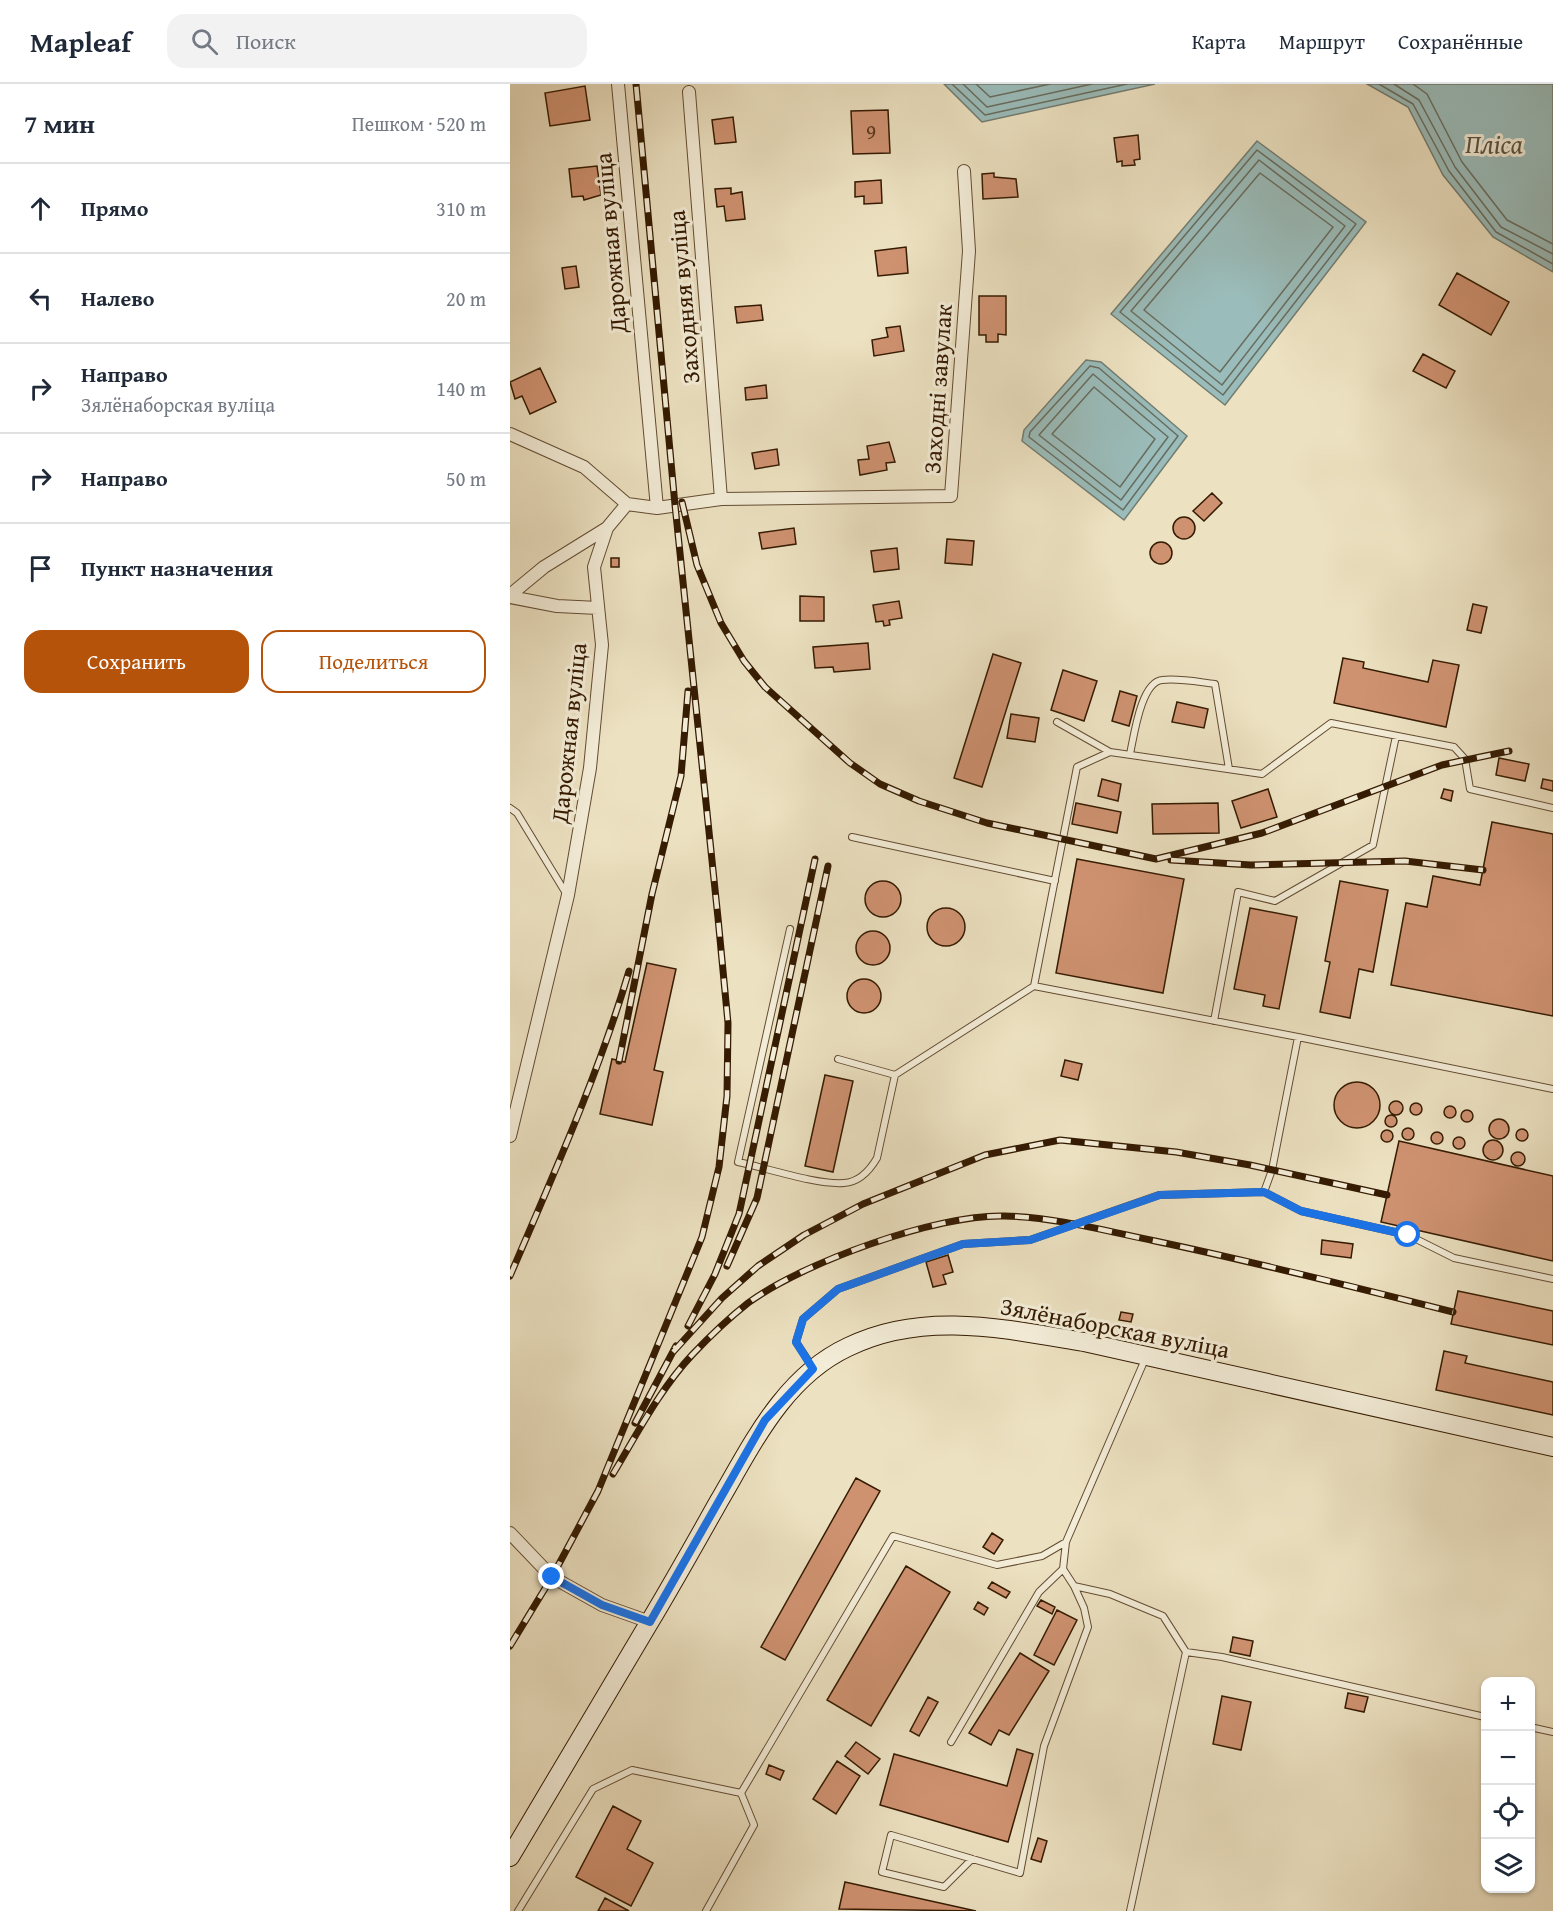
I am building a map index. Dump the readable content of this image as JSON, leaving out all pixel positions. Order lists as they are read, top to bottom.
{
  "streets": {
    "main road": ["Зялёнаборская вуліца"],
    "street": ["Дарожная вуліца", "Заходняя вуліца", "Заходні завулак"]
  },
  "crossings": [
    ["Дарожная вуліца", "Заходні завулак"],
    ["Заходняя вуліца", "Заходні завулак"]
  ],
  "water": ["Пліса"],
  "house_numbers": ["9"],
  "page": {
    "header": "Mapleaf",
    "search": "Поиск",
    "nav": ["Карта", "Маршрут", "Сохранённые"],
    "heading": ["7 мин", "Пешком · 520 m"],
    "list": [
      ["Прямо", "310 m"],
      ["Налево", "20 m"],
      ["Направо", "Зялёнаборская вуліца", "140 m"],
      ["Направо", "50 m"],
      "Пункт назначения"
    ],
    "buttons": ["Сохранить", "Поделиться"],
    "map_buttons": ["+", "−"]
  }
}
